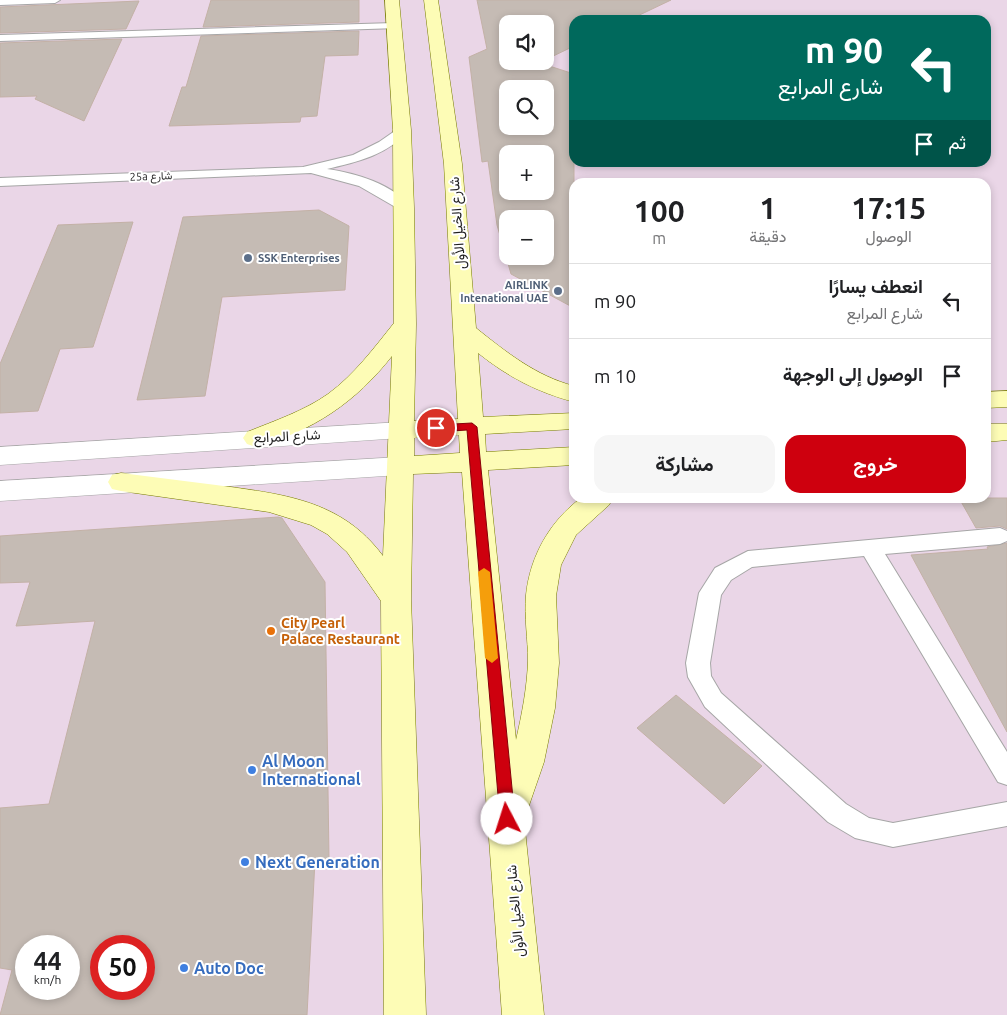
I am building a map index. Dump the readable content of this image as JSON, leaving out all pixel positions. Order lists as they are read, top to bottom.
{
  "streets": {
    "main road": ["شارع الخيل الأول", "شارع المرابع"],
    "lane": ["25a شارع"]
  },
  "crossings": [
    ["شارع الخيل الأول", "شارع المرابع"]
  ],
  "places": [
    "SSK Enterprises",
    "AIRLINK Intenational UAE",
    "City Pearl Palace Restaurant",
    "Al Moon International",
    "Next Generation",
    "Auto Doc"
  ],
  "page": {
    "map_buttons": ["+", "−"],
    "turn": ["90 m", "شارع المرابع"],
    "then": "ثم",
    "eta": [
      "17:15",
      "الوصول",
      "1",
      "دقيقة",
      "100",
      "m"
    ],
    "list": [
      {
        "name": "انعطف يسارًا",
        "note": "شارع المرابع",
        "value": "90 m"
      },
      {
        "name": "الوصول إلى الوجهة",
        "value": "10 m"
      }
    ],
    "buttons": ["خروج", "مشاركة"],
    "speed": "44 km/h",
    "limit": "50"
  }
}
